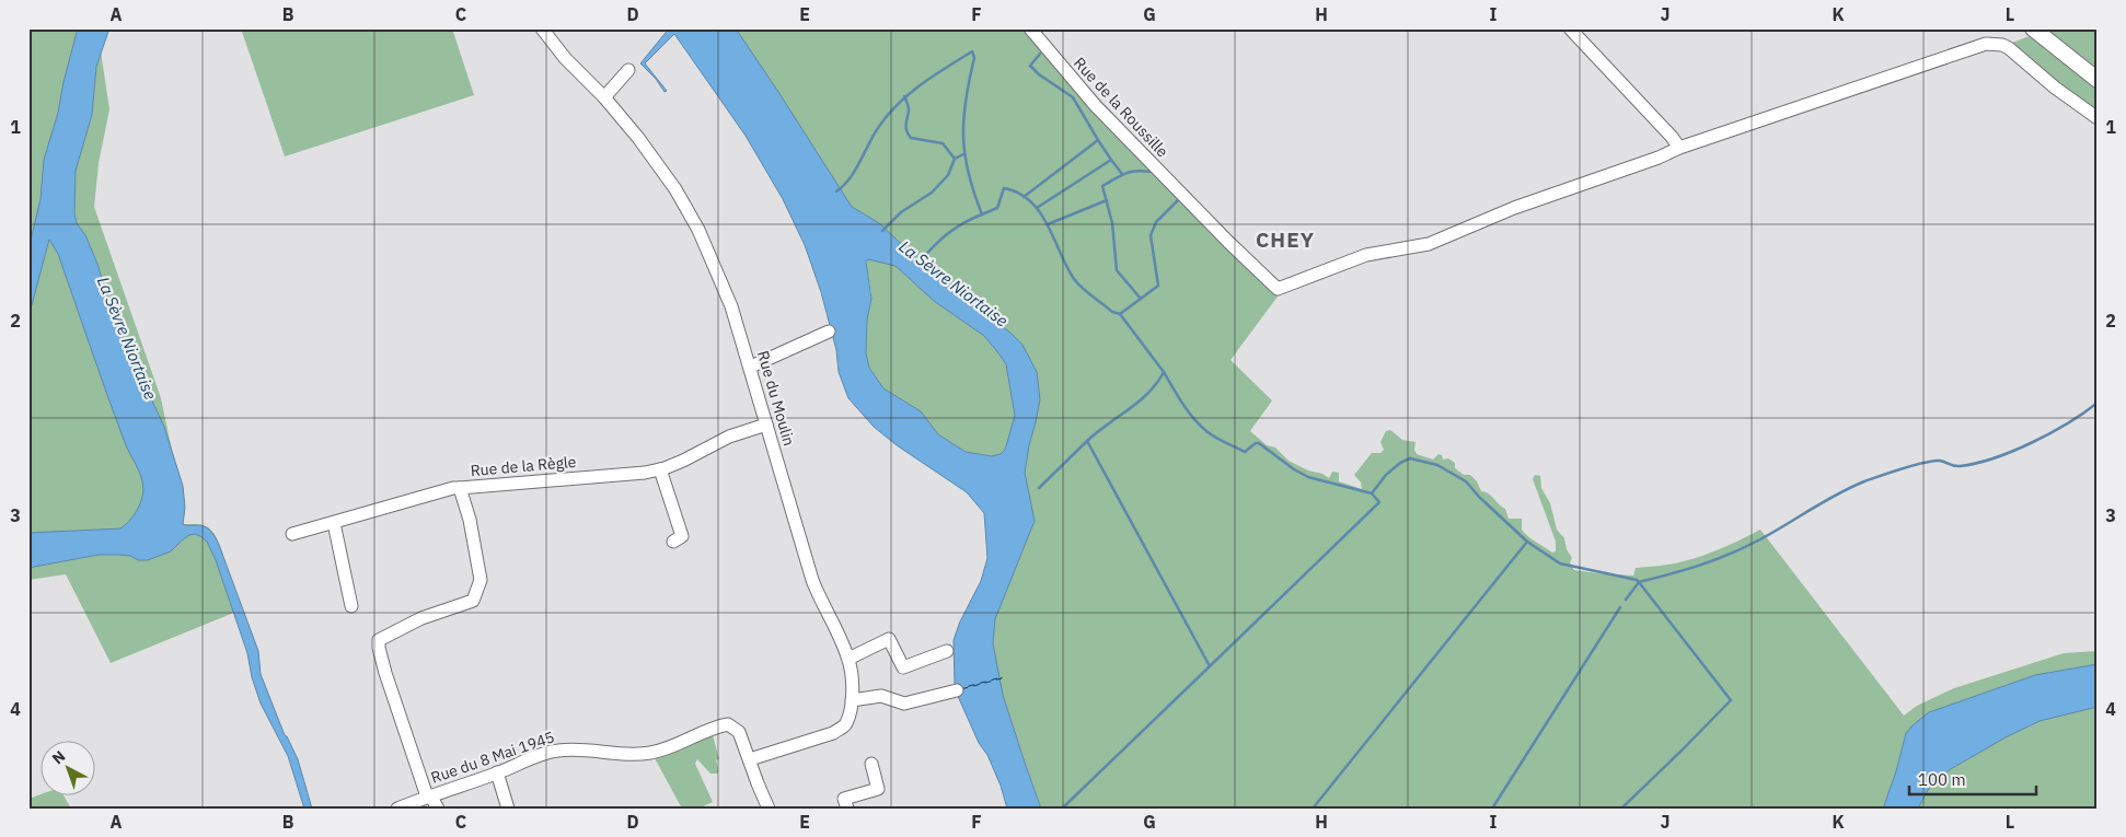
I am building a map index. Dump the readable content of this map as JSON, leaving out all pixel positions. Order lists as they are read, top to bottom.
{
  "streets": {
    "street": [
      "Rue de la Roussille",
      "Rue du Moulin",
      "Rue de la Règle",
      "Rue du 8 Mai 1945"
    ]
  },
  "crossings": [
    ["Rue du Moulin", "Rue de la Règle"],
    ["Rue du Moulin", "Rue du 8 Mai 1945"],
    ["Rue de la Règle", "Rue du 8 Mai 1945"]
  ],
  "districts": ["CHEY"],
  "water": ["La Sèvre Niortaise"],
  "scale_bar": "100 m",
  "north": "top left",
  "grid": {
    "columns": [
      "A",
      "B",
      "C",
      "D",
      "E",
      "F",
      "G",
      "H",
      "I",
      "J",
      "K",
      "L"
    ],
    "rows": [
      "1",
      "2",
      "3",
      "4"
    ]
  }
}
